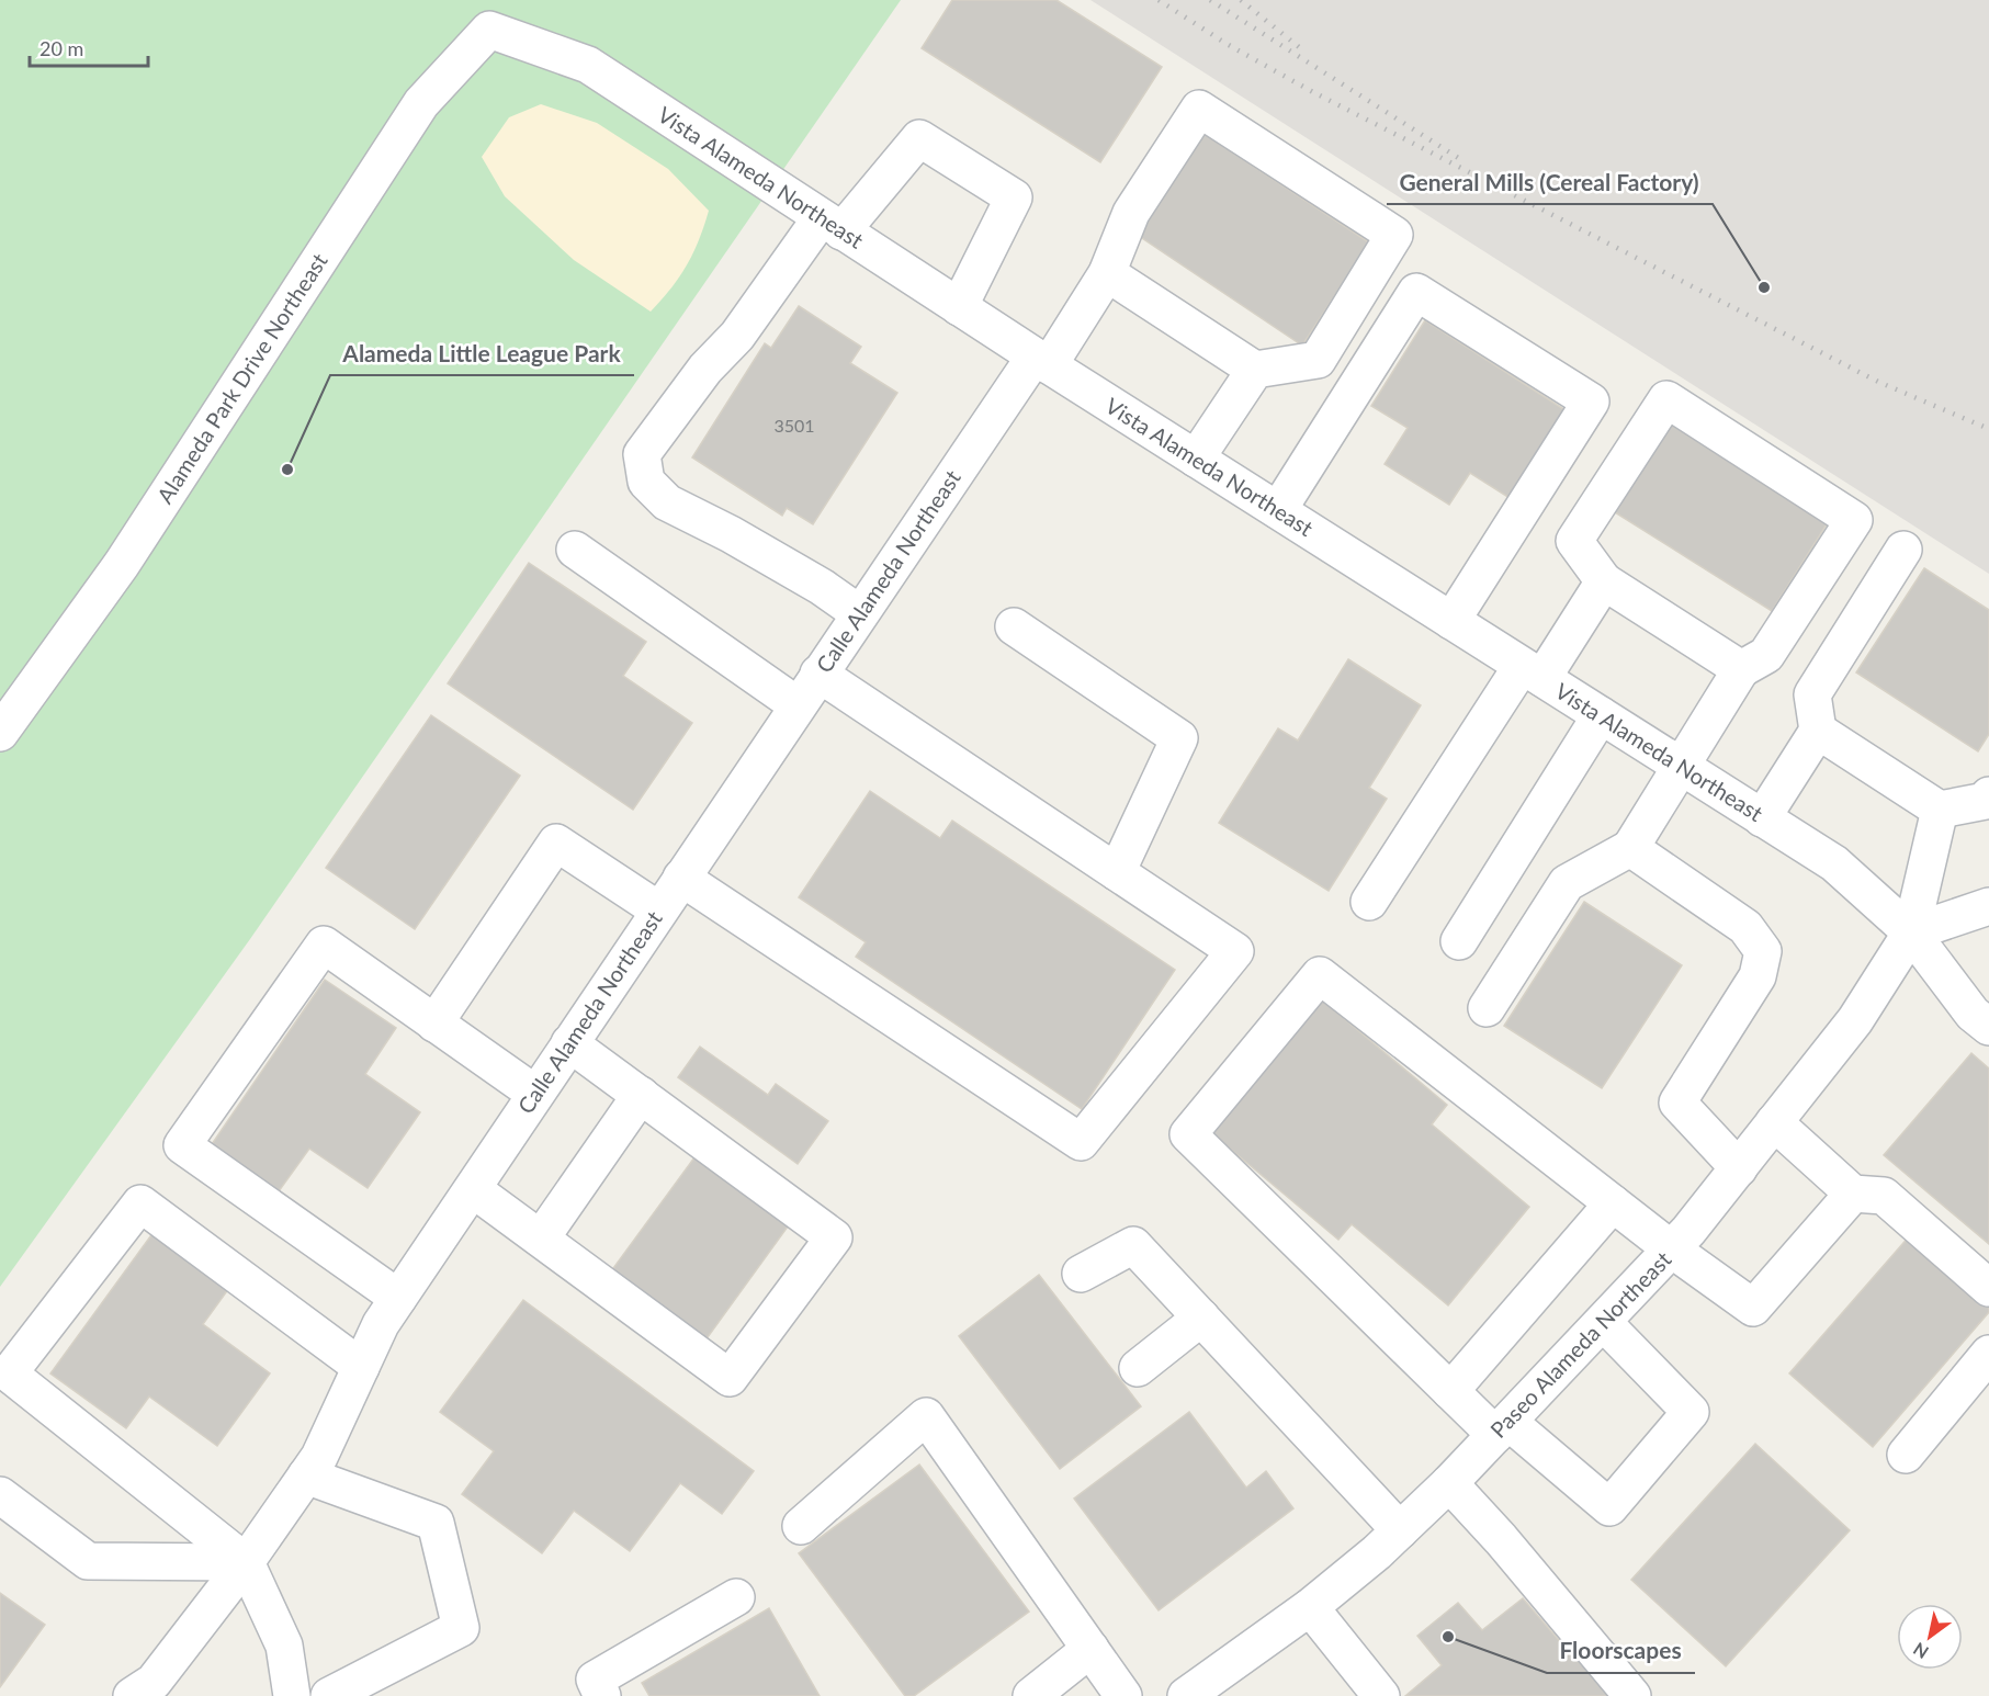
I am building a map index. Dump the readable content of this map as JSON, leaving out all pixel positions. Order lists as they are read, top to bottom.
{
  "streets": {
    "street": [
      "Vista Alameda Northeast",
      "Alameda Park Drive Northeast",
      "Calle Alameda Northeast",
      "Paseo Alameda Northeast"
    ]
  },
  "crossings": [
    ["Vista Alameda Northeast", "Alameda Park Drive Northeast"],
    ["Vista Alameda Northeast", "Calle Alameda Northeast"],
    ["Vista Alameda Northeast", "Paseo Alameda Northeast"]
  ],
  "places": ["General Mills (Cereal Factory)", "Alameda Little League Park", "Floorscapes"],
  "house_numbers": ["3501"],
  "scale_bar": "20 m",
  "north": "bottom left"
}
